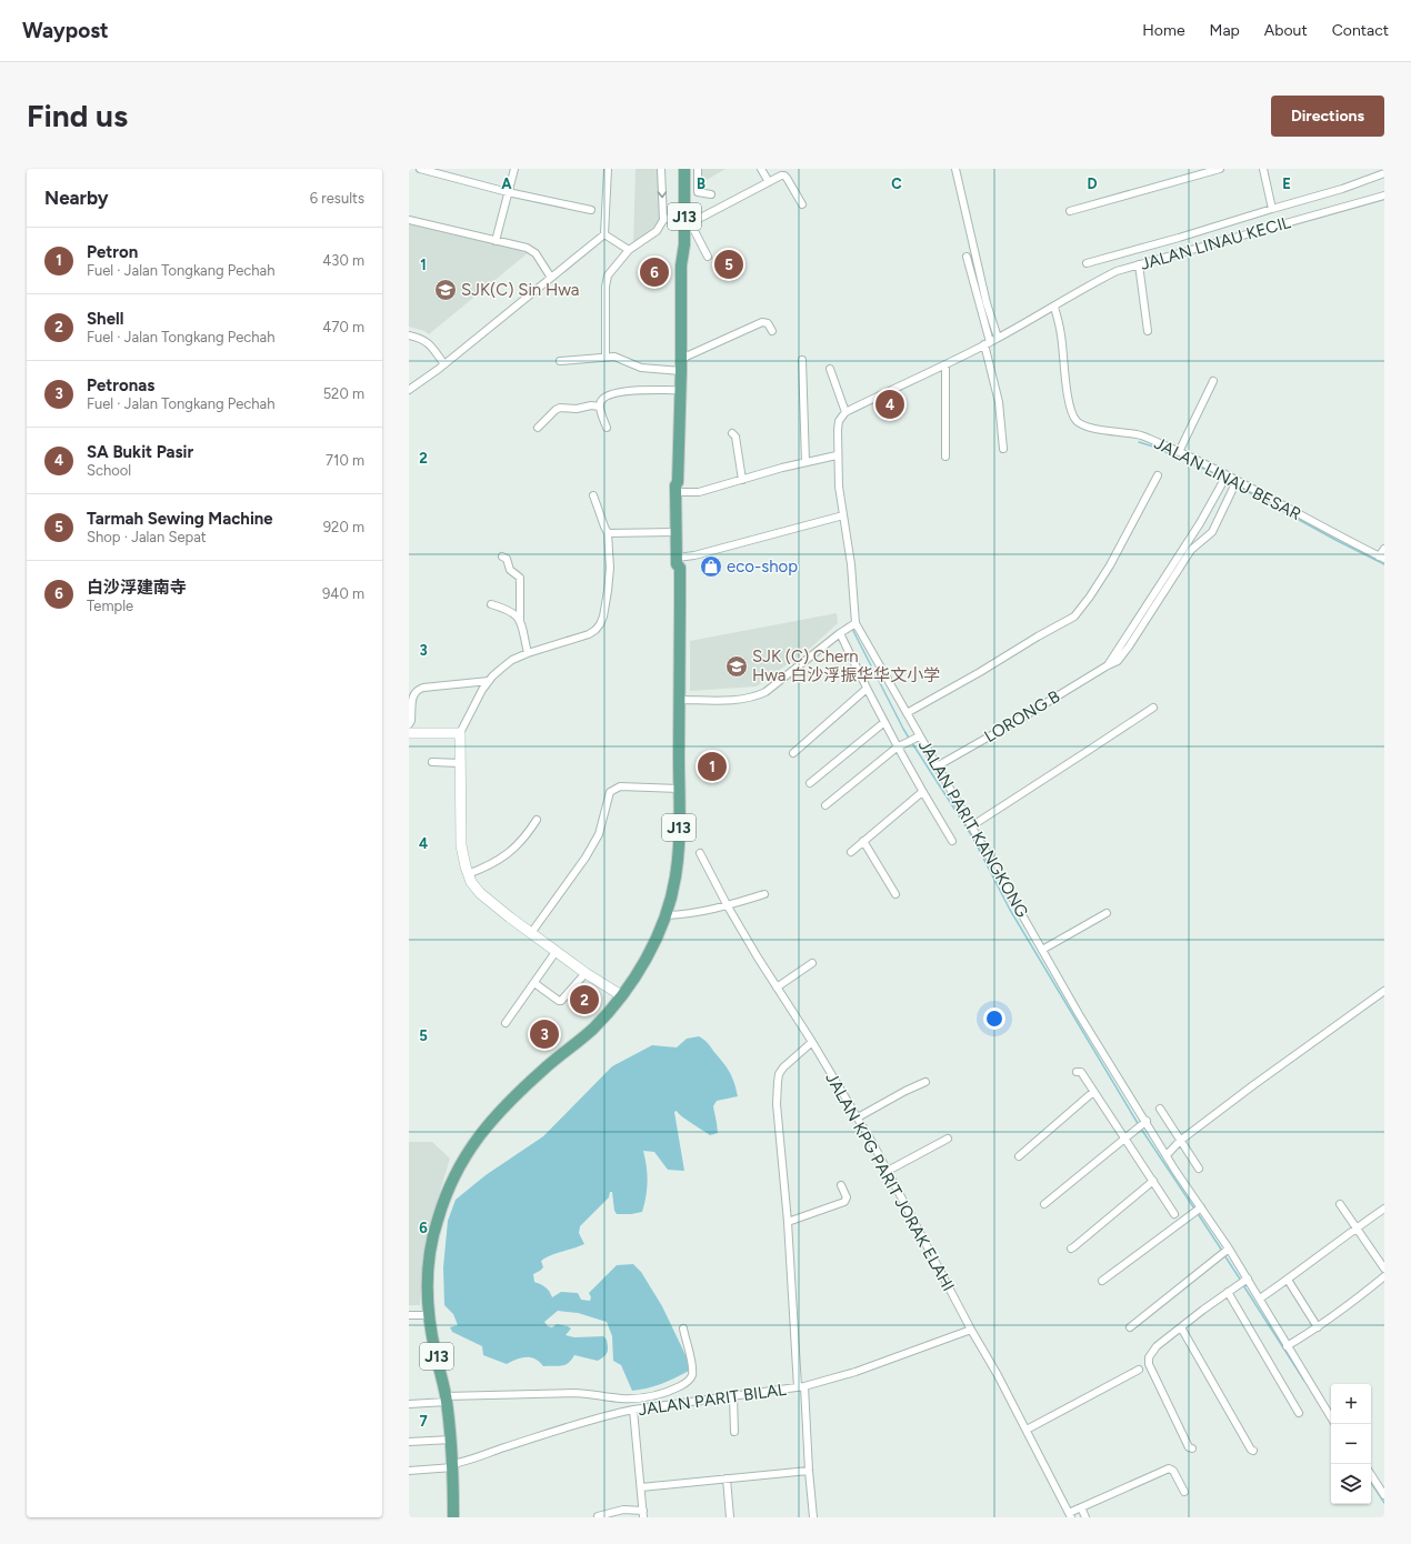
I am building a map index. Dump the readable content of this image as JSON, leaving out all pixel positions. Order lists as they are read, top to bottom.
{
  "streets": {
    "main road": ["J13"],
    "street": [
      "JALAN LINAU KECIL",
      "JALAN LINAU BESAR",
      "LORONG B",
      "JALAN PARIT KANGKONG",
      "JALAN KPG PARIT JORAK ELAHI",
      "JALAN PARIT BILAL"
    ]
  },
  "crossings": [
    ["J13", "JALAN PARIT BILAL"],
    ["JALAN LINAU KECIL", "JALAN LINAU BESAR"],
    ["LORONG B", "JALAN PARIT KANGKONG"],
    ["JALAN KPG PARIT JORAK ELAHI", "JALAN PARIT BILAL"]
  ],
  "places": {
    "school or university": ["SJK(C) Sin Hwa", "SJK (C) Chern Hwa 白沙浮振华华文小学"],
    "shop": ["eco-shop"]
  },
  "page": {
    "header": "Waypost",
    "nav": [
      "Home",
      "Map",
      "About",
      "Contact"
    ],
    "buttons": "Directions",
    "title": "Find us",
    "heading": ["Nearby", "6 results"],
    "list": [
      {
        "mark": "1",
        "name": "Petron",
        "note": "Fuel · Jalan Tongkang Pechah",
        "value": "430 m"
      },
      {
        "mark": "2",
        "name": "Shell",
        "note": "Fuel · Jalan Tongkang Pechah",
        "value": "470 m"
      },
      {
        "mark": "3",
        "name": "Petronas",
        "note": "Fuel · Jalan Tongkang Pechah",
        "value": "520 m"
      },
      {
        "mark": "4",
        "name": "SA Bukit Pasir",
        "note": "School",
        "value": "710 m"
      },
      {
        "mark": "5",
        "name": "Tarmah Sewing Machine",
        "note": "Shop · Jalan Sepat",
        "value": "920 m"
      },
      {
        "mark": "6",
        "name": "白沙浮建南寺",
        "note": "Temple",
        "value": "940 m"
      }
    ],
    "pins": [
      "5",
      "6",
      "4",
      "1",
      "2",
      "3"
    ],
    "map_buttons": ["+", "−"]
  },
  "grid": {
    "columns": [
      "A",
      "B",
      "C",
      "D",
      "E"
    ],
    "rows": [
      "1",
      "2",
      "3",
      "4",
      "5",
      "6",
      "7"
    ]
  }
}
